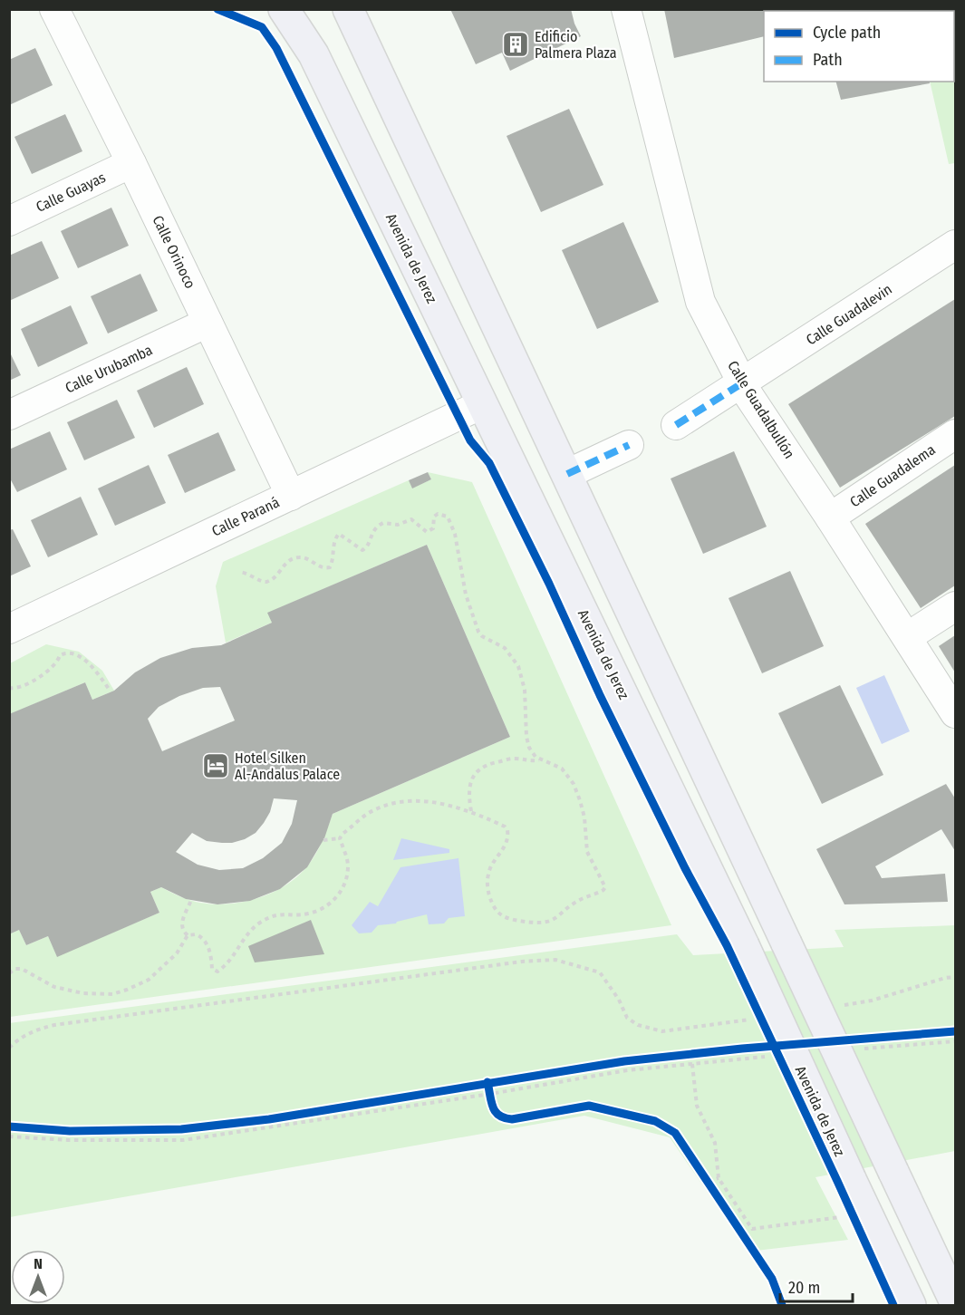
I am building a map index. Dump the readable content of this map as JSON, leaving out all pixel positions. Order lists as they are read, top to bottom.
{
  "streets": {
    "main road": ["Avenida de Jerez"],
    "street": [
      "Calle Guayas",
      "Calle Orinoco",
      "Calle Guadalevin",
      "Calle Urubamba",
      "Calle Guadalbullón",
      "Calle Guadalema",
      "Calle Paraná"
    ]
  },
  "crossings": [
    ["Calle Guayas", "Calle Orinoco"],
    ["Calle Orinoco", "Calle Urubamba"],
    ["Calle Orinoco", "Calle Paraná"],
    ["Avenida de Jerez", "Calle Paraná"],
    ["Calle Guadalevin", "Calle Guadalbullón"],
    ["Calle Guadalbullón", "Calle Guadalema"]
  ],
  "places": {
    "building": ["Edificio Palmera Plaza"],
    "hotel": ["Hotel Silken Al-Andalus Palace"]
  },
  "legend": ["Cycle path", "Path"],
  "scale_bar": "20 m",
  "north": "top"
}
